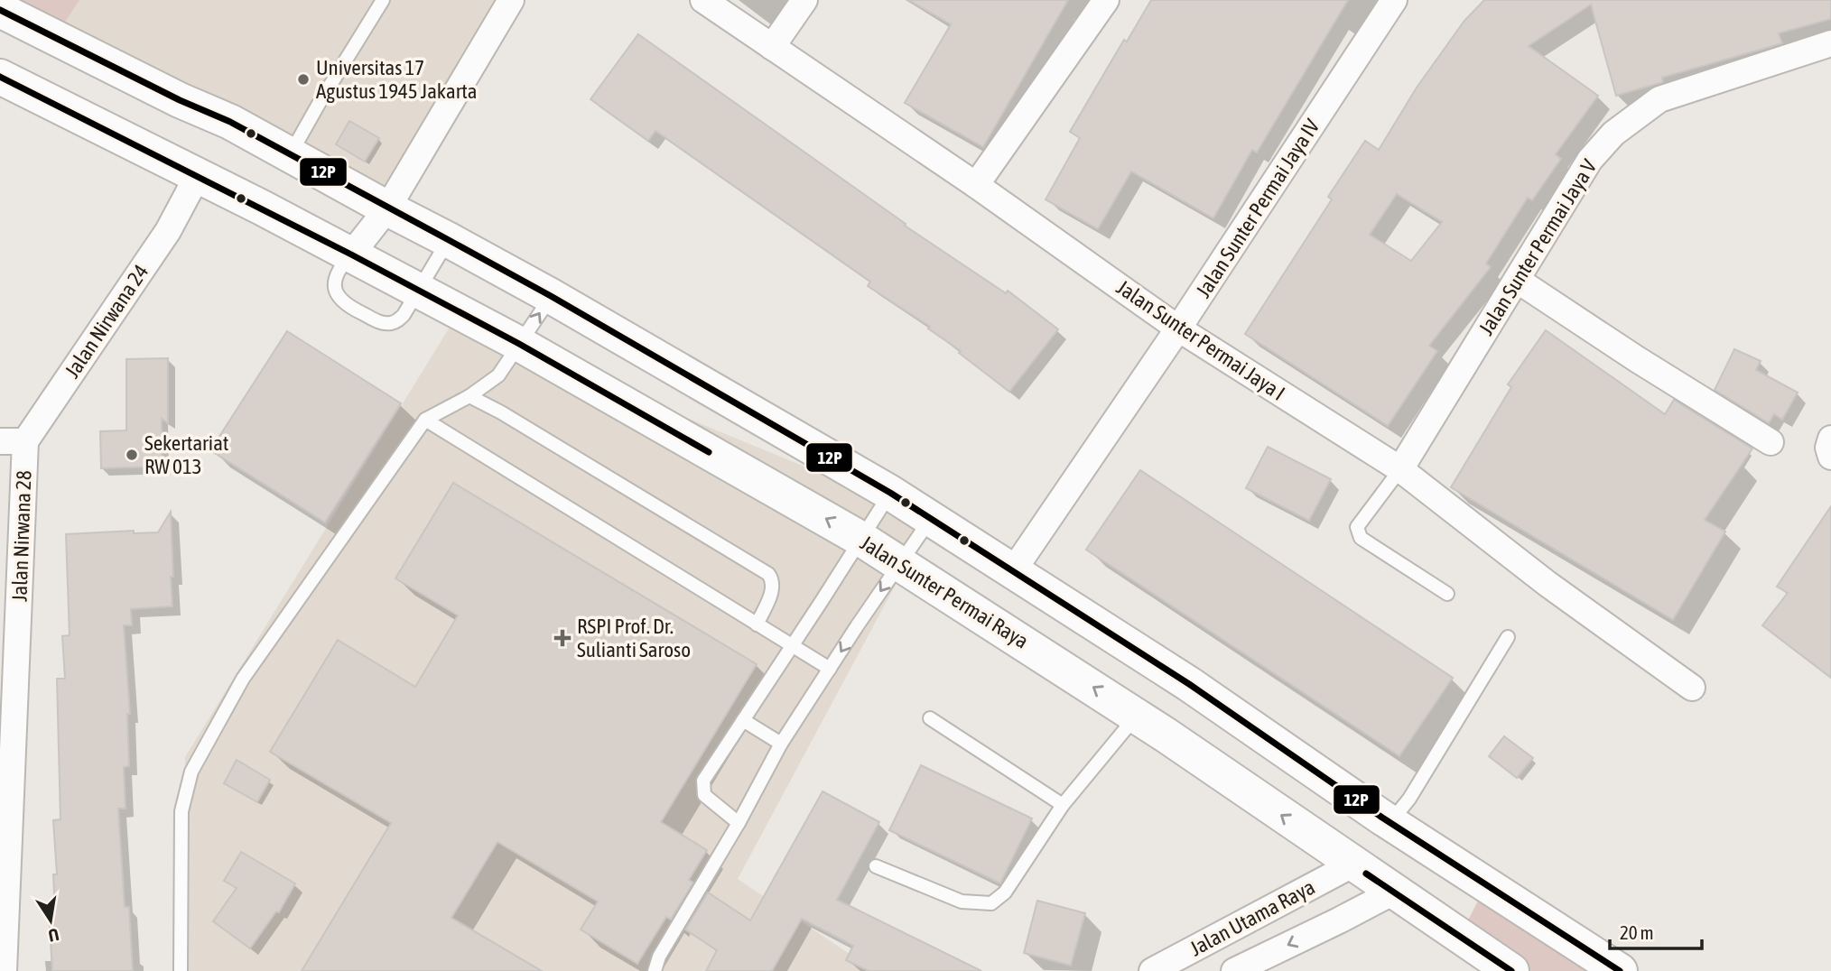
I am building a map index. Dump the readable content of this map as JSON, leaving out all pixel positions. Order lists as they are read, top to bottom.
{
  "streets": {
    "street": [
      "Jalan Sunter Permai Jaya IV",
      "Jalan Sunter Permai Jaya V",
      "Jalan Nirwana 24",
      "Jalan Sunter Permai Jaya I",
      "Jalan Nirwana 28",
      "Jalan Sunter Permai Raya",
      "Jalan Utama Raya"
    ]
  },
  "crossings": [
    ["Jalan Sunter Permai Jaya IV", "Jalan Sunter Permai Jaya I"],
    ["Jalan Sunter Permai Jaya V", "Jalan Sunter Permai Jaya I"],
    ["Jalan Nirwana 24", "Jalan Nirwana 28"],
    ["Jalan Nirwana 24", "Jalan Sunter Permai Raya"],
    ["Jalan Sunter Permai Raya", "Jalan Utama Raya"]
  ],
  "places": {
    "other": ["Universitas 17 Agustus 1945 Jakarta", "Sekertariat RW 013"],
    "health": ["RSPI Prof. Dr. Sulianti Saroso"]
  },
  "lines": ["transit line 12P"],
  "scale_bar": "20 m",
  "north": "bottom"
}
